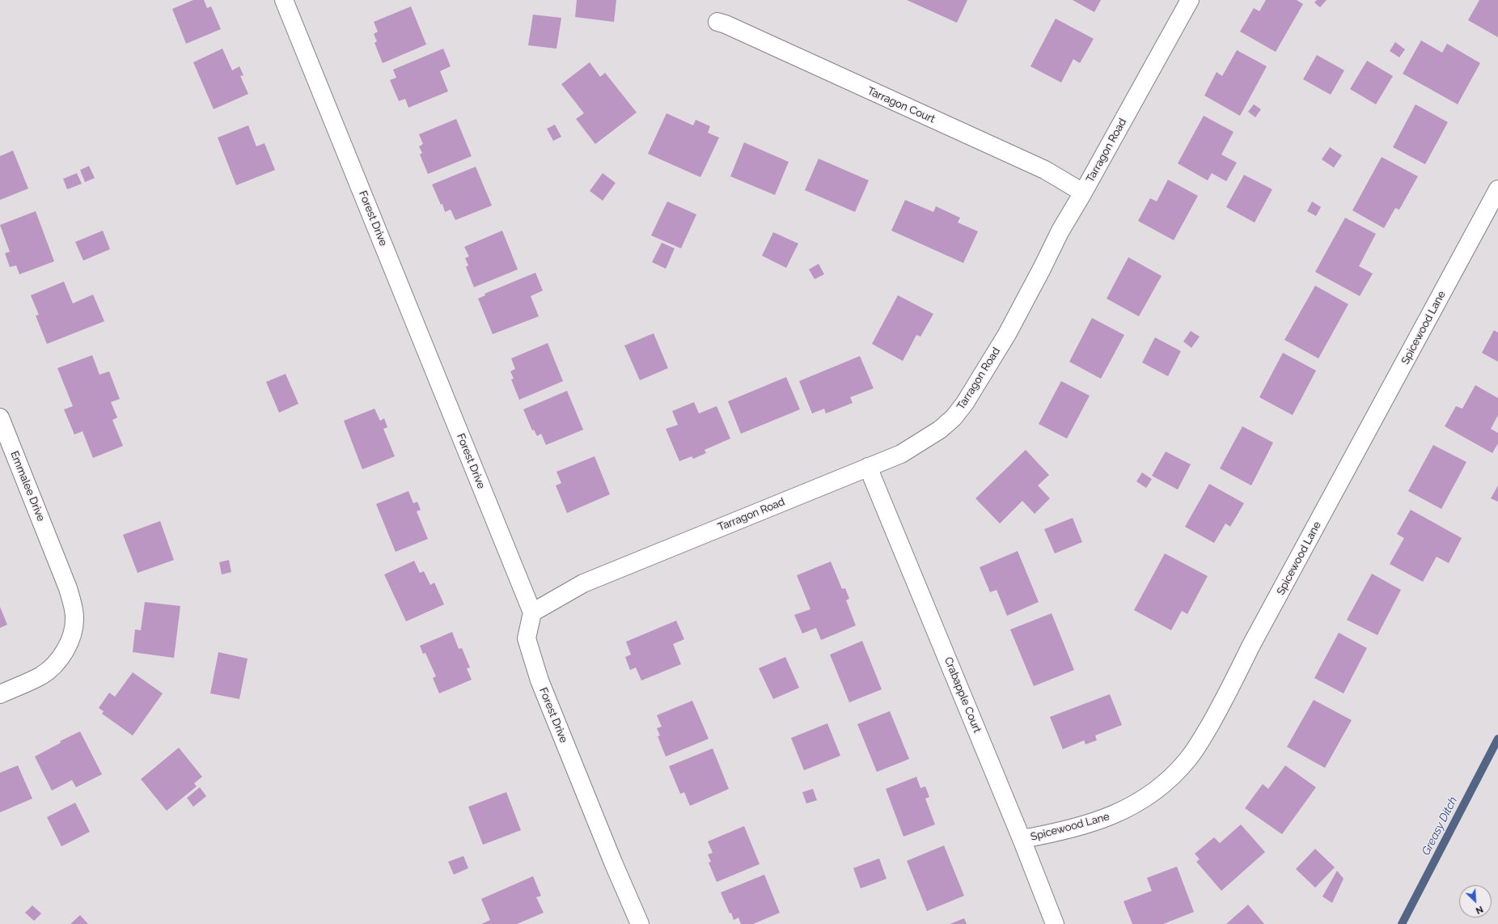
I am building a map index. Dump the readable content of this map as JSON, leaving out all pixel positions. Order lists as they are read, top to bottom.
{
  "streets": {
    "street": [
      "Tarragon Court",
      "Tarragon Road",
      "Forest Drive",
      "Spicewood Lane",
      "Emmalee Drive",
      "Crabapple Court"
    ]
  },
  "crossings": [
    ["Tarragon Court", "Tarragon Road"],
    ["Tarragon Road", "Forest Drive"],
    ["Tarragon Road", "Crabapple Court"],
    ["Spicewood Lane", "Crabapple Court"]
  ],
  "water": ["Greasy Ditch"],
  "north": "bottom right"
}
